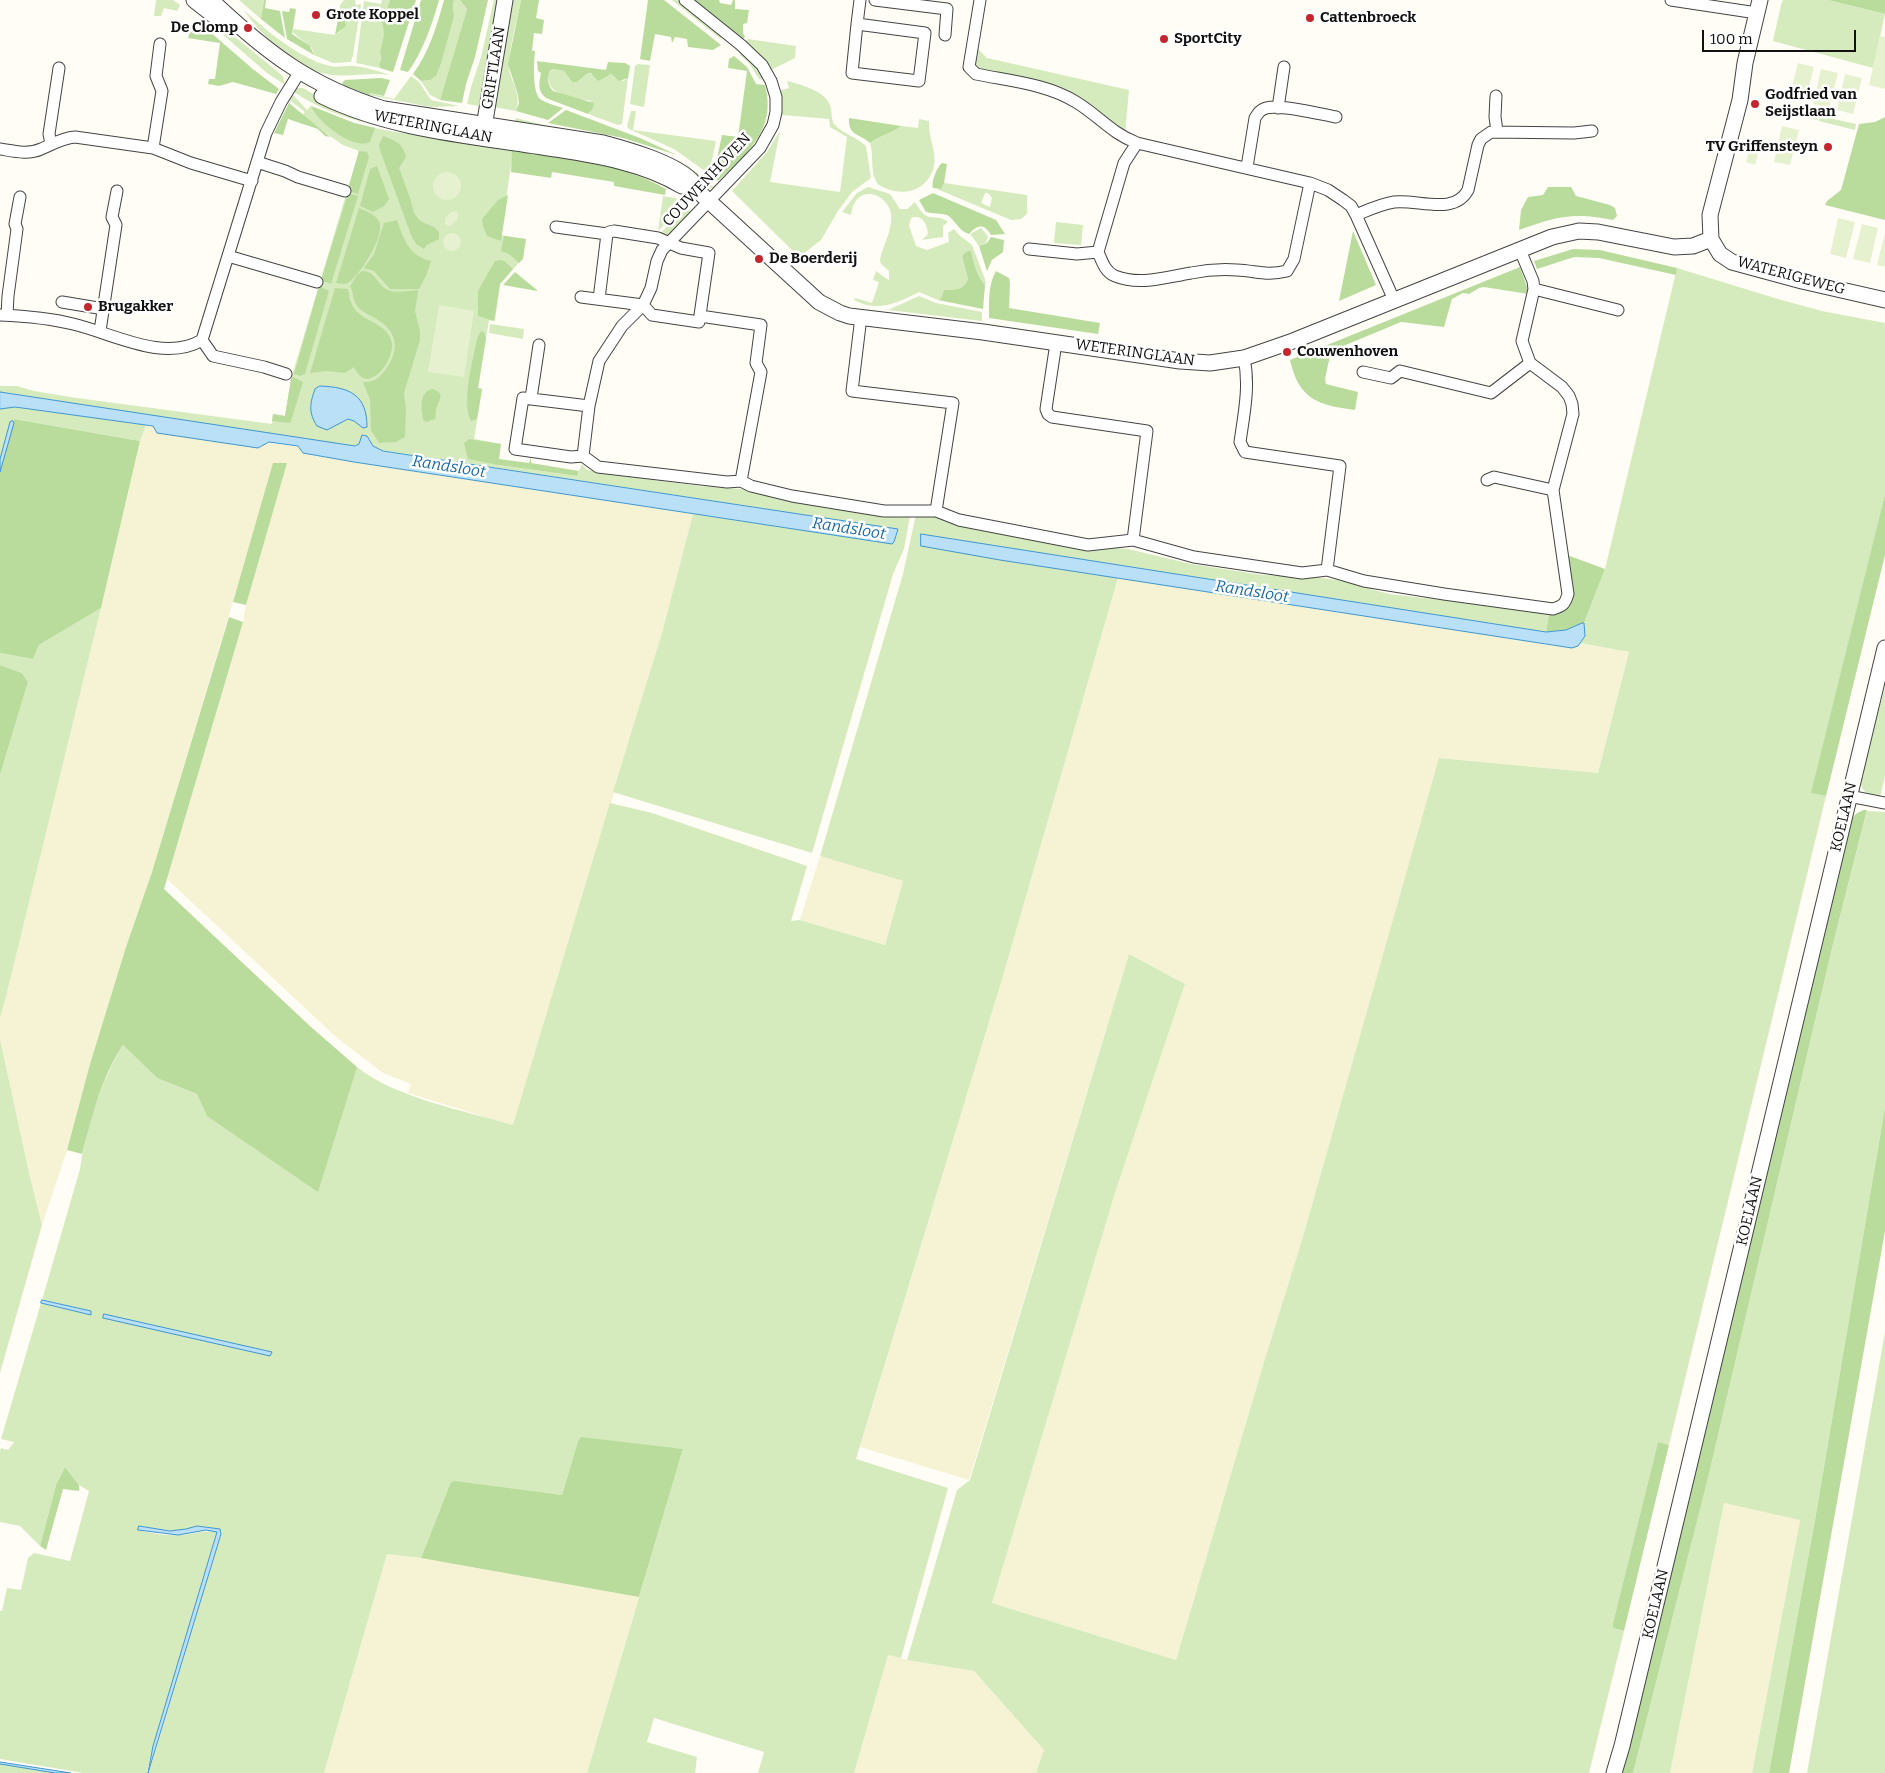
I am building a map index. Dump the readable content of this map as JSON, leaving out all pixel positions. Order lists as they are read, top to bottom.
{
  "streets": {
    "street": [
      "GRIFTLAAN",
      "WETERINGLAAN",
      "COUWENHOVEN",
      "WATERIGEWEG",
      "KOELAAN"
    ]
  },
  "crossings": [
    ["GRIFTLAAN", "WETERINGLAAN"],
    ["WETERINGLAAN", "COUWENHOVEN"],
    ["WETERINGLAAN", "WATERIGEWEG"]
  ],
  "water": ["Randsloot"],
  "places": [
    "Grote Koppel",
    "Cattenbroeck",
    "De Clomp",
    "SportCity",
    "Godfried van Seijstlaan",
    "TV Griffensteyn",
    "De Boerderij",
    "Brugakker",
    "Couwenhoven"
  ],
  "scale_bar": "100 m"
}
